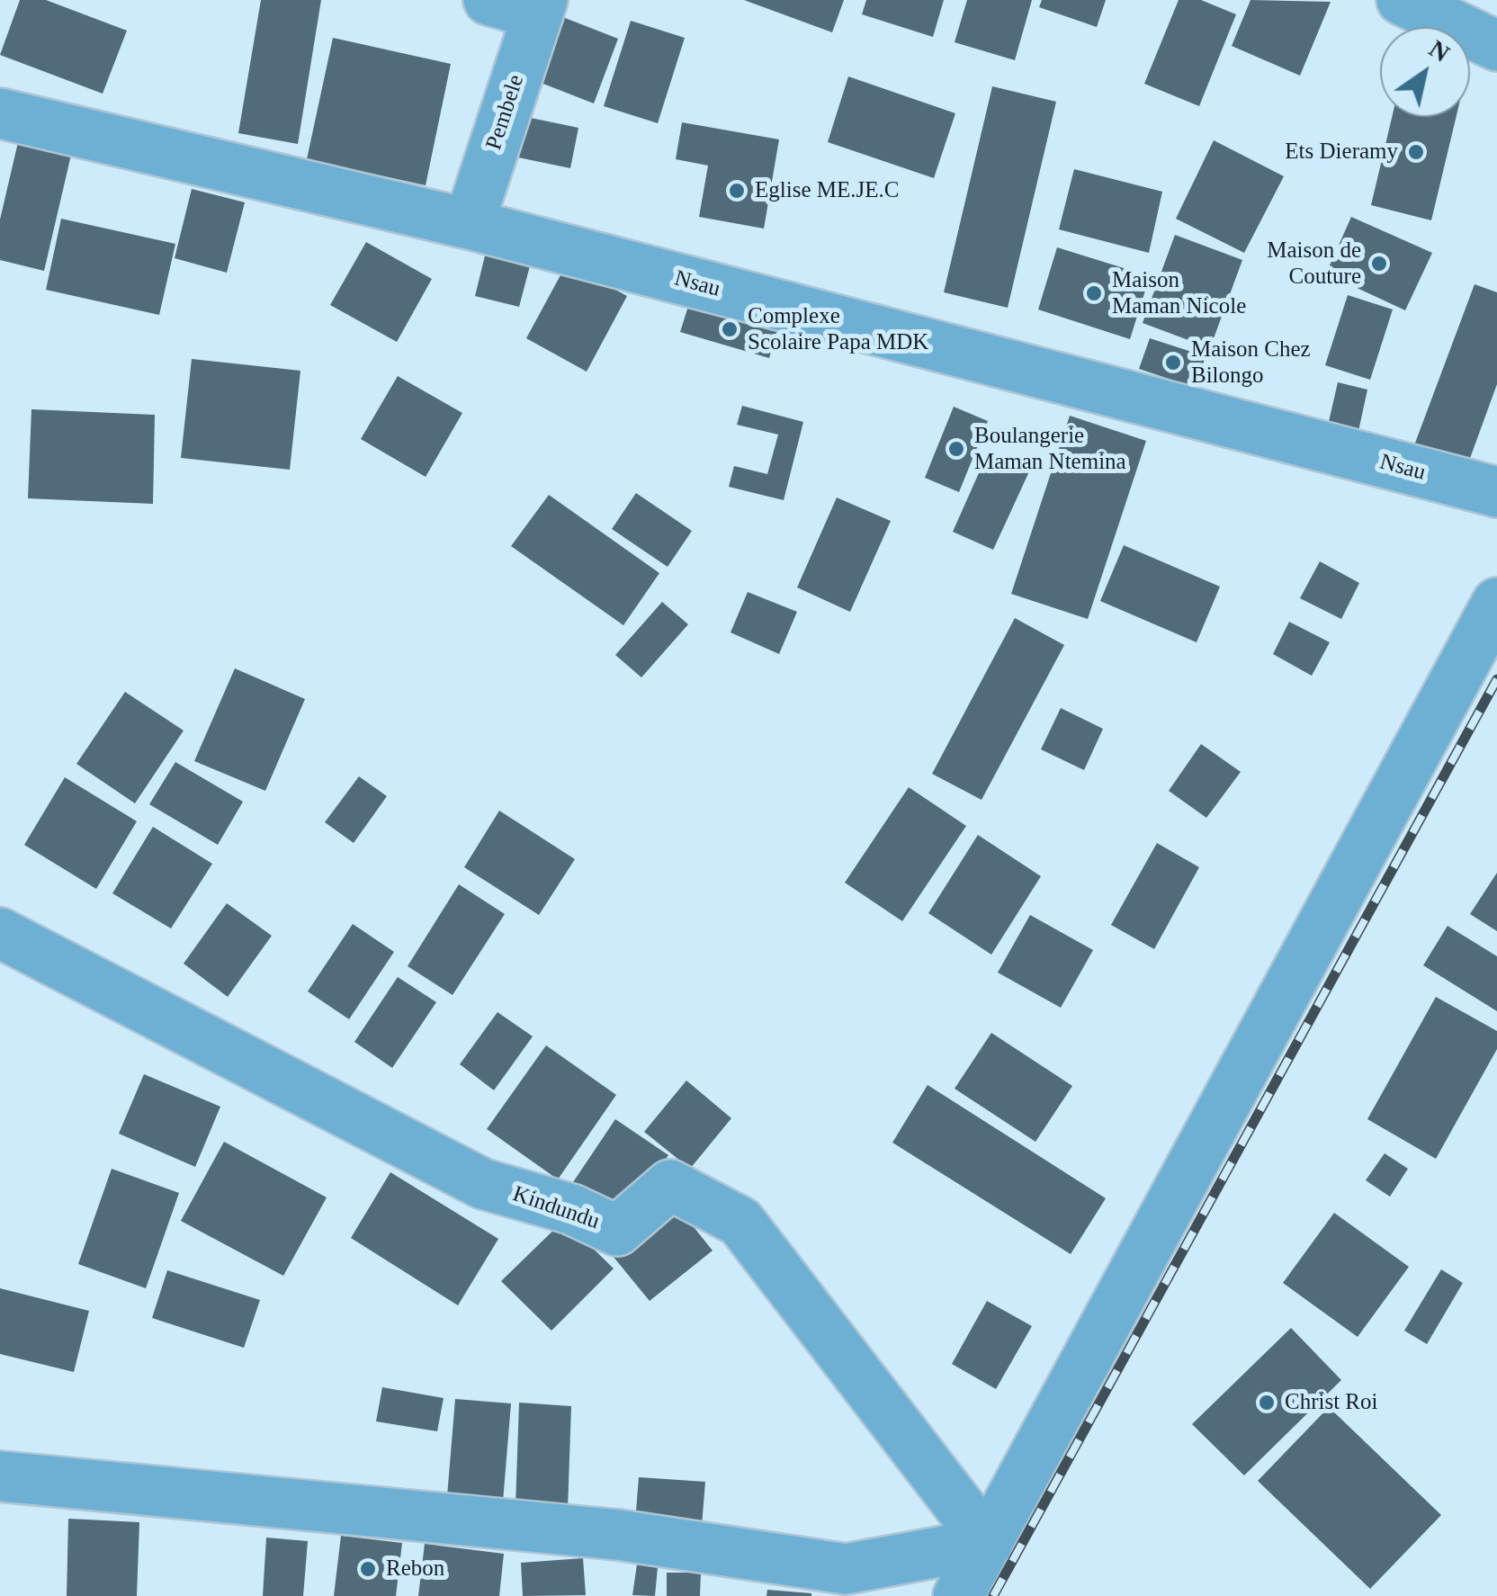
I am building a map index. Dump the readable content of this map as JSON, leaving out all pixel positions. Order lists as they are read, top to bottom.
{
  "streets": {
    "street": ["Pembele", "Nsau", "Kindundu"]
  },
  "crossings": [
    ["Pembele", "Nsau"]
  ],
  "places": [
    "Ets Dieramy",
    "Eglise ME.JE.C",
    "Maison de Couture",
    "Maison Maman Nicole",
    "Complexe Scolaire Papa MDK",
    "Maison Chez Bilongo",
    "Boulangerie Maman Ntemina",
    "Christ Roi",
    "Rebon"
  ],
  "north": "top right"
}
